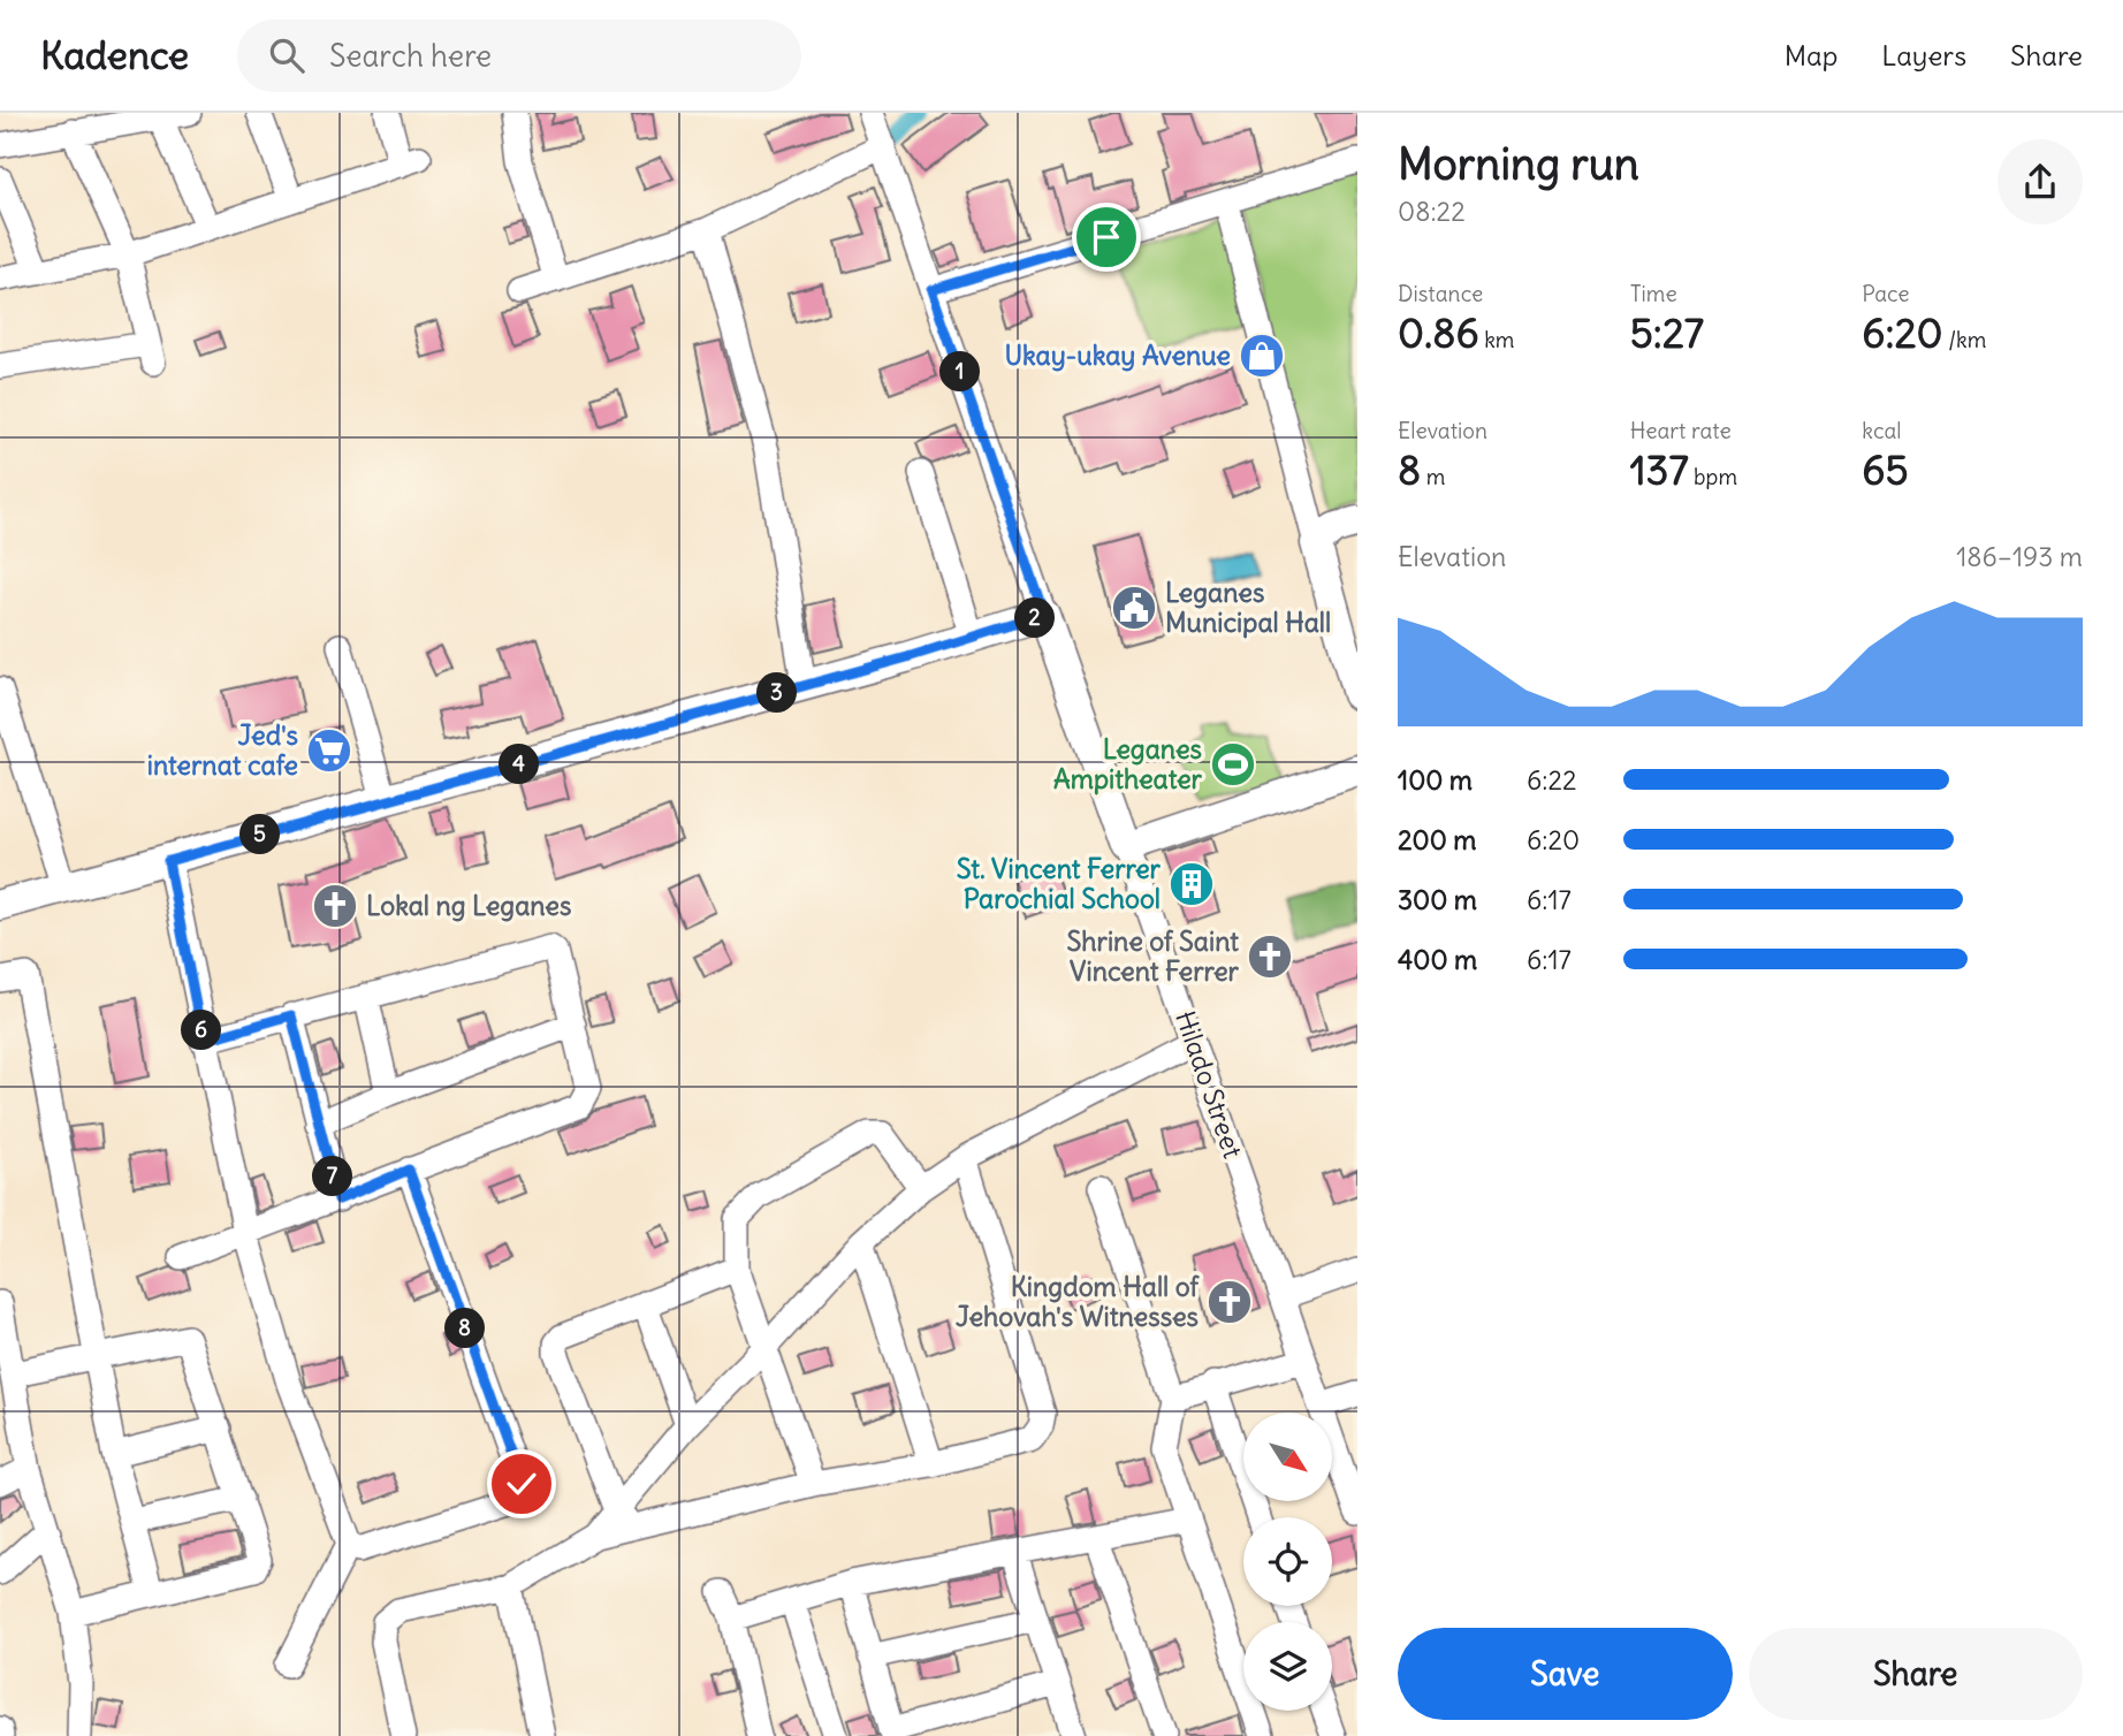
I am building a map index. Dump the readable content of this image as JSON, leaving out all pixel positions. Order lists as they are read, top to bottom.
{
  "streets": {
    "main road": ["Hilado Street"]
  },
  "places": {
    "shop": ["Ukay-ukay Avenue"],
    "public building": ["Leganes Municipal Hall"],
    "supermarket": ["Jed's internat cafe"],
    "sports": ["Leganes Ampitheater"],
    "building": ["St. Vincent Ferrer Parochial School"],
    "church": ["Lokal ng Leganes", "Shrine of Saint Vincent Ferrer", "Kingdom Hall of Jehovah's Witnesses"]
  },
  "north": "bottom right",
  "page": {
    "header": "Kadence",
    "search": "Search here",
    "nav": ["Map", "Layers", "Share"],
    "heading": ["Morning run", "08:22"],
    "stats": [
      ["Distance", "0.86 km"],
      ["Time", "5:27"],
      ["Pace", "6:20 /km"],
      ["Elevation", "8 m"],
      ["Heart rate", "137 bpm"],
      ["kcal", "65"]
    ],
    "pins": [
      "1",
      "2",
      "3",
      "4",
      "5",
      "6",
      "7",
      "8"
    ],
    "chart": ["Elevation", "186–193 m"],
    "list": [
      {
        "name": "100 m",
        "note": "6:22"
      },
      {
        "name": "200 m",
        "note": "6:20"
      },
      {
        "name": "300 m",
        "note": "6:17"
      },
      {
        "name": "400 m",
        "note": "6:17"
      }
    ],
    "buttons": ["Save", "Share"]
  }
}
